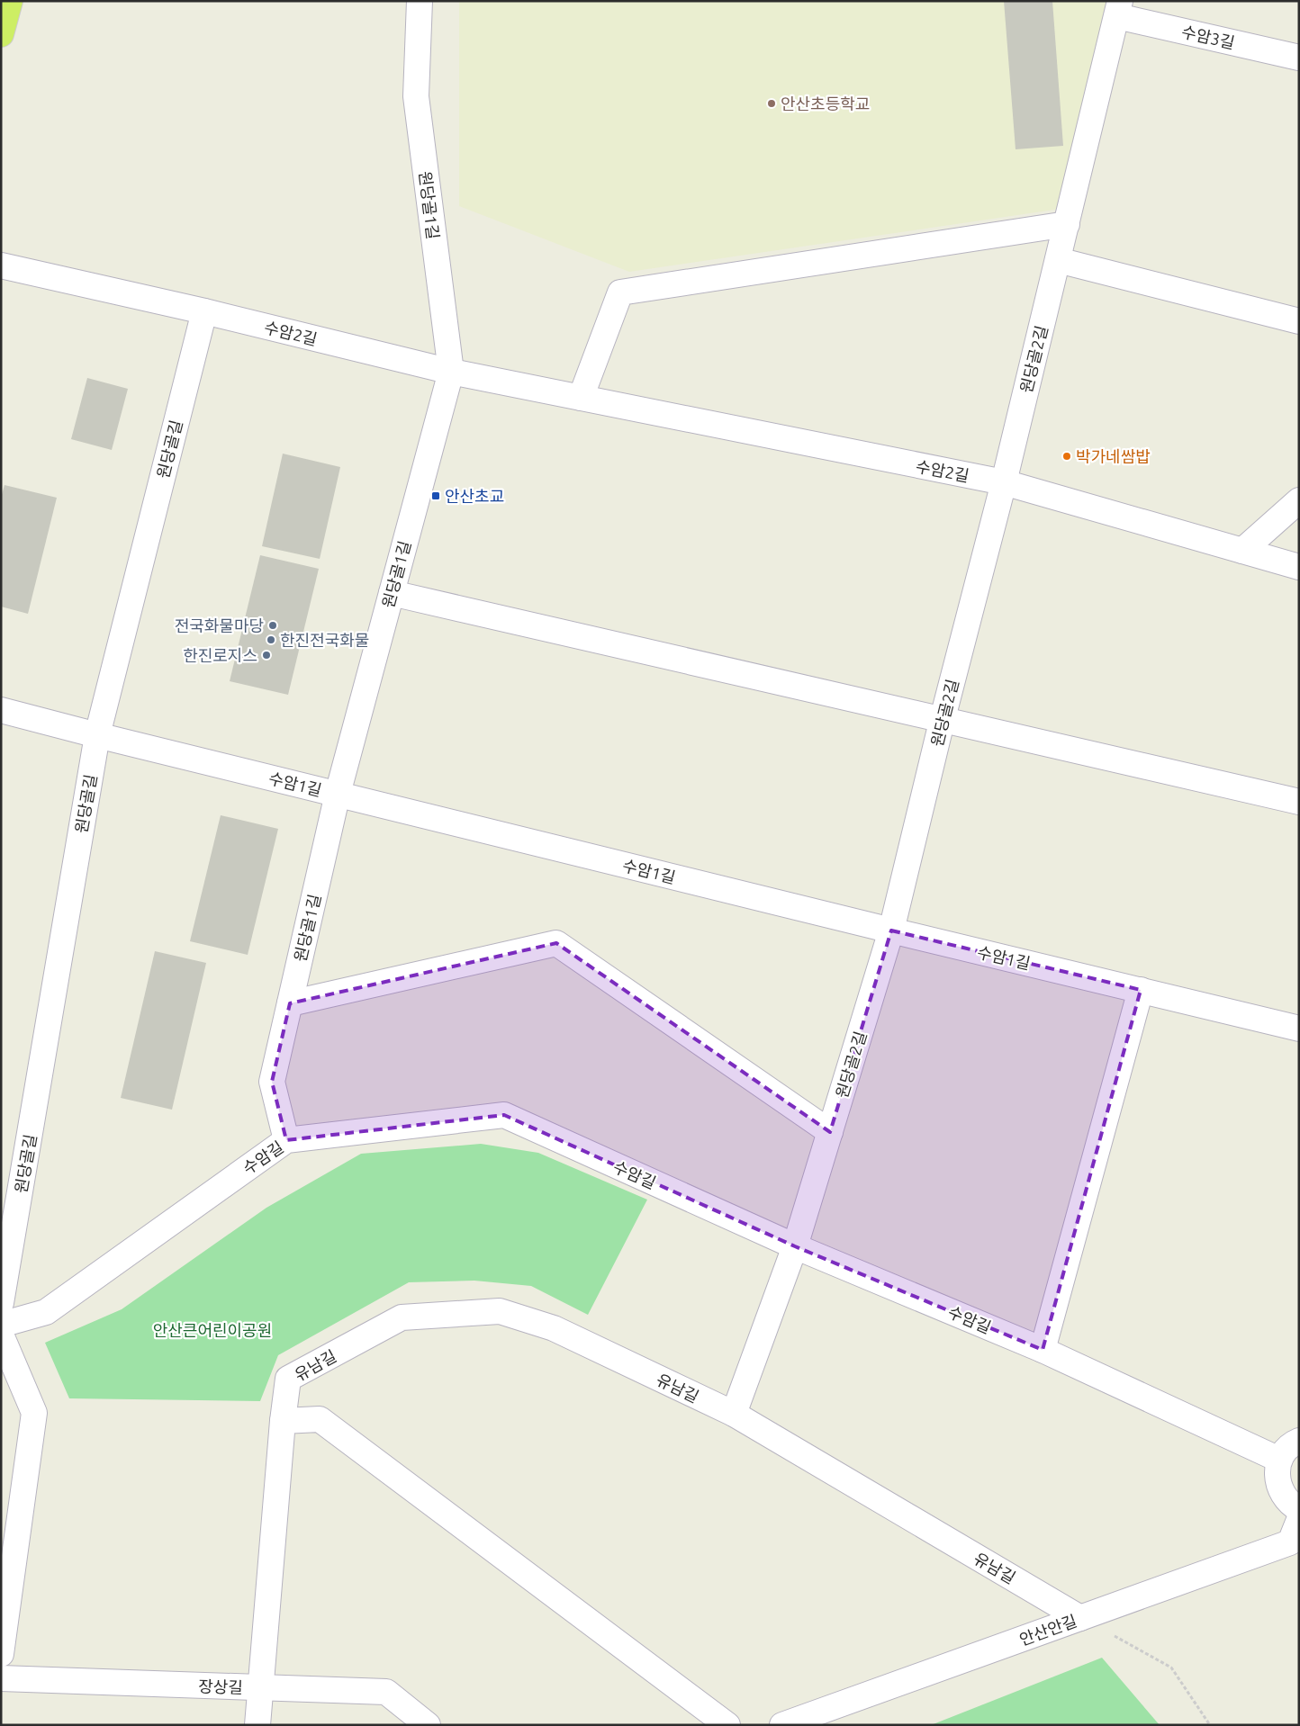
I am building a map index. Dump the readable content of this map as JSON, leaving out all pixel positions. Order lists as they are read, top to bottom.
{
  "streets": {
    "street": [
      "수암3길",
      "원당골1길",
      "수암2길",
      "원당골2길",
      "원당골길",
      "수암1길",
      "수암길",
      "유남길",
      "안산안길",
      "장상길"
    ]
  },
  "crossings": [
    ["수암3길", "원당골2길"],
    ["원당골1길", "수암2길"],
    ["원당골1길", "수암1길"],
    ["원당골1길", "수암길"],
    ["수암2길", "원당골2길"],
    ["수암2길", "원당골길"],
    ["원당골2길", "수암1길"],
    ["원당골2길", "수암길"],
    ["원당골2길", "유남길"],
    ["원당골길", "수암1길"],
    ["유남길", "안산안길"],
    ["유남길", "장상길"]
  ],
  "parks": ["안산큰어린이공원"],
  "places": {
    "other": [
      "안산초등학교",
      "박가네쌈밥",
      "전국화물마당",
      "한진전국화물",
      "한진로지스"
    ],
    "transit": ["안산초교"]
  }
}
